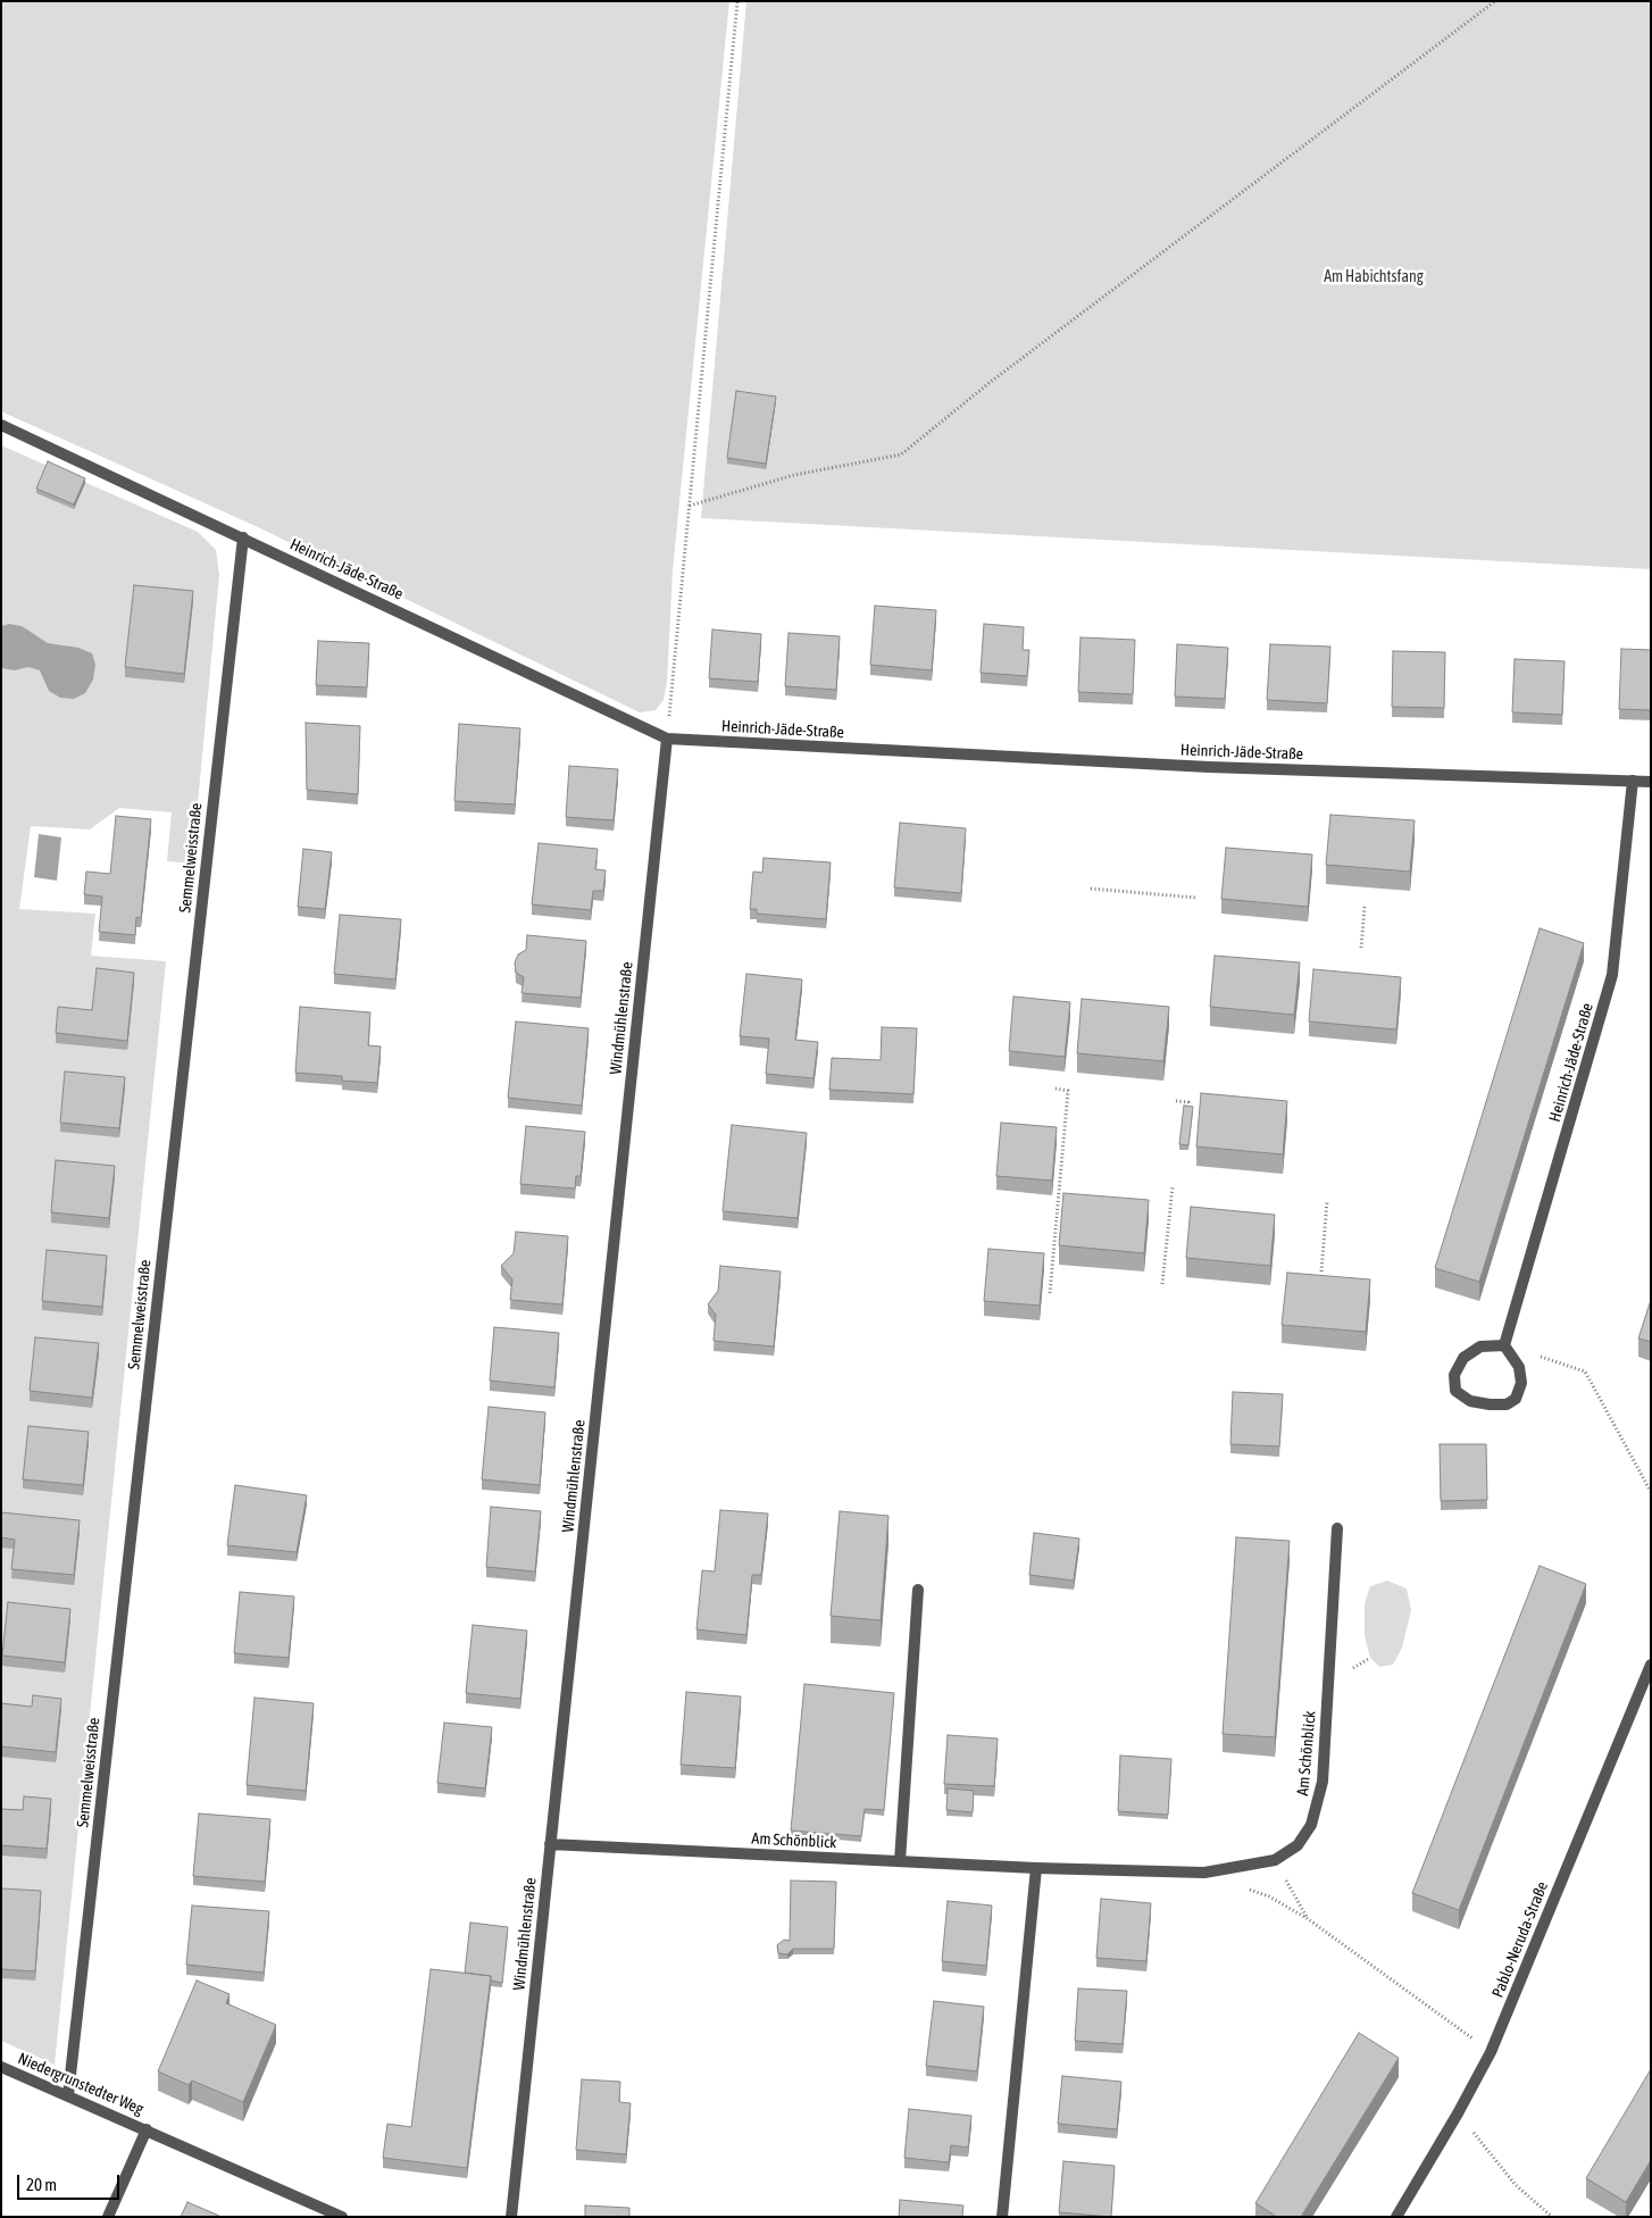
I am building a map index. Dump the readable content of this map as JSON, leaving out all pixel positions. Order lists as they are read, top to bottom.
{
  "streets": {
    "street": [
      "Heinrich-Jäde-Straße",
      "Semmelweisstraße",
      "Windmühlenstraße",
      "Am Schönblick",
      "Pablo-Neruda-Straße",
      "Niedergrunstedter Weg"
    ]
  },
  "crossings": [
    ["Heinrich-Jäde-Straße", "Semmelweisstraße"],
    ["Heinrich-Jäde-Straße", "Windmühlenstraße"],
    ["Semmelweisstraße", "Niedergrunstedter Weg"],
    ["Windmühlenstraße", "Am Schönblick"]
  ],
  "parks": ["Am Habichtsfang"],
  "scale_bar": "20 m"
}
